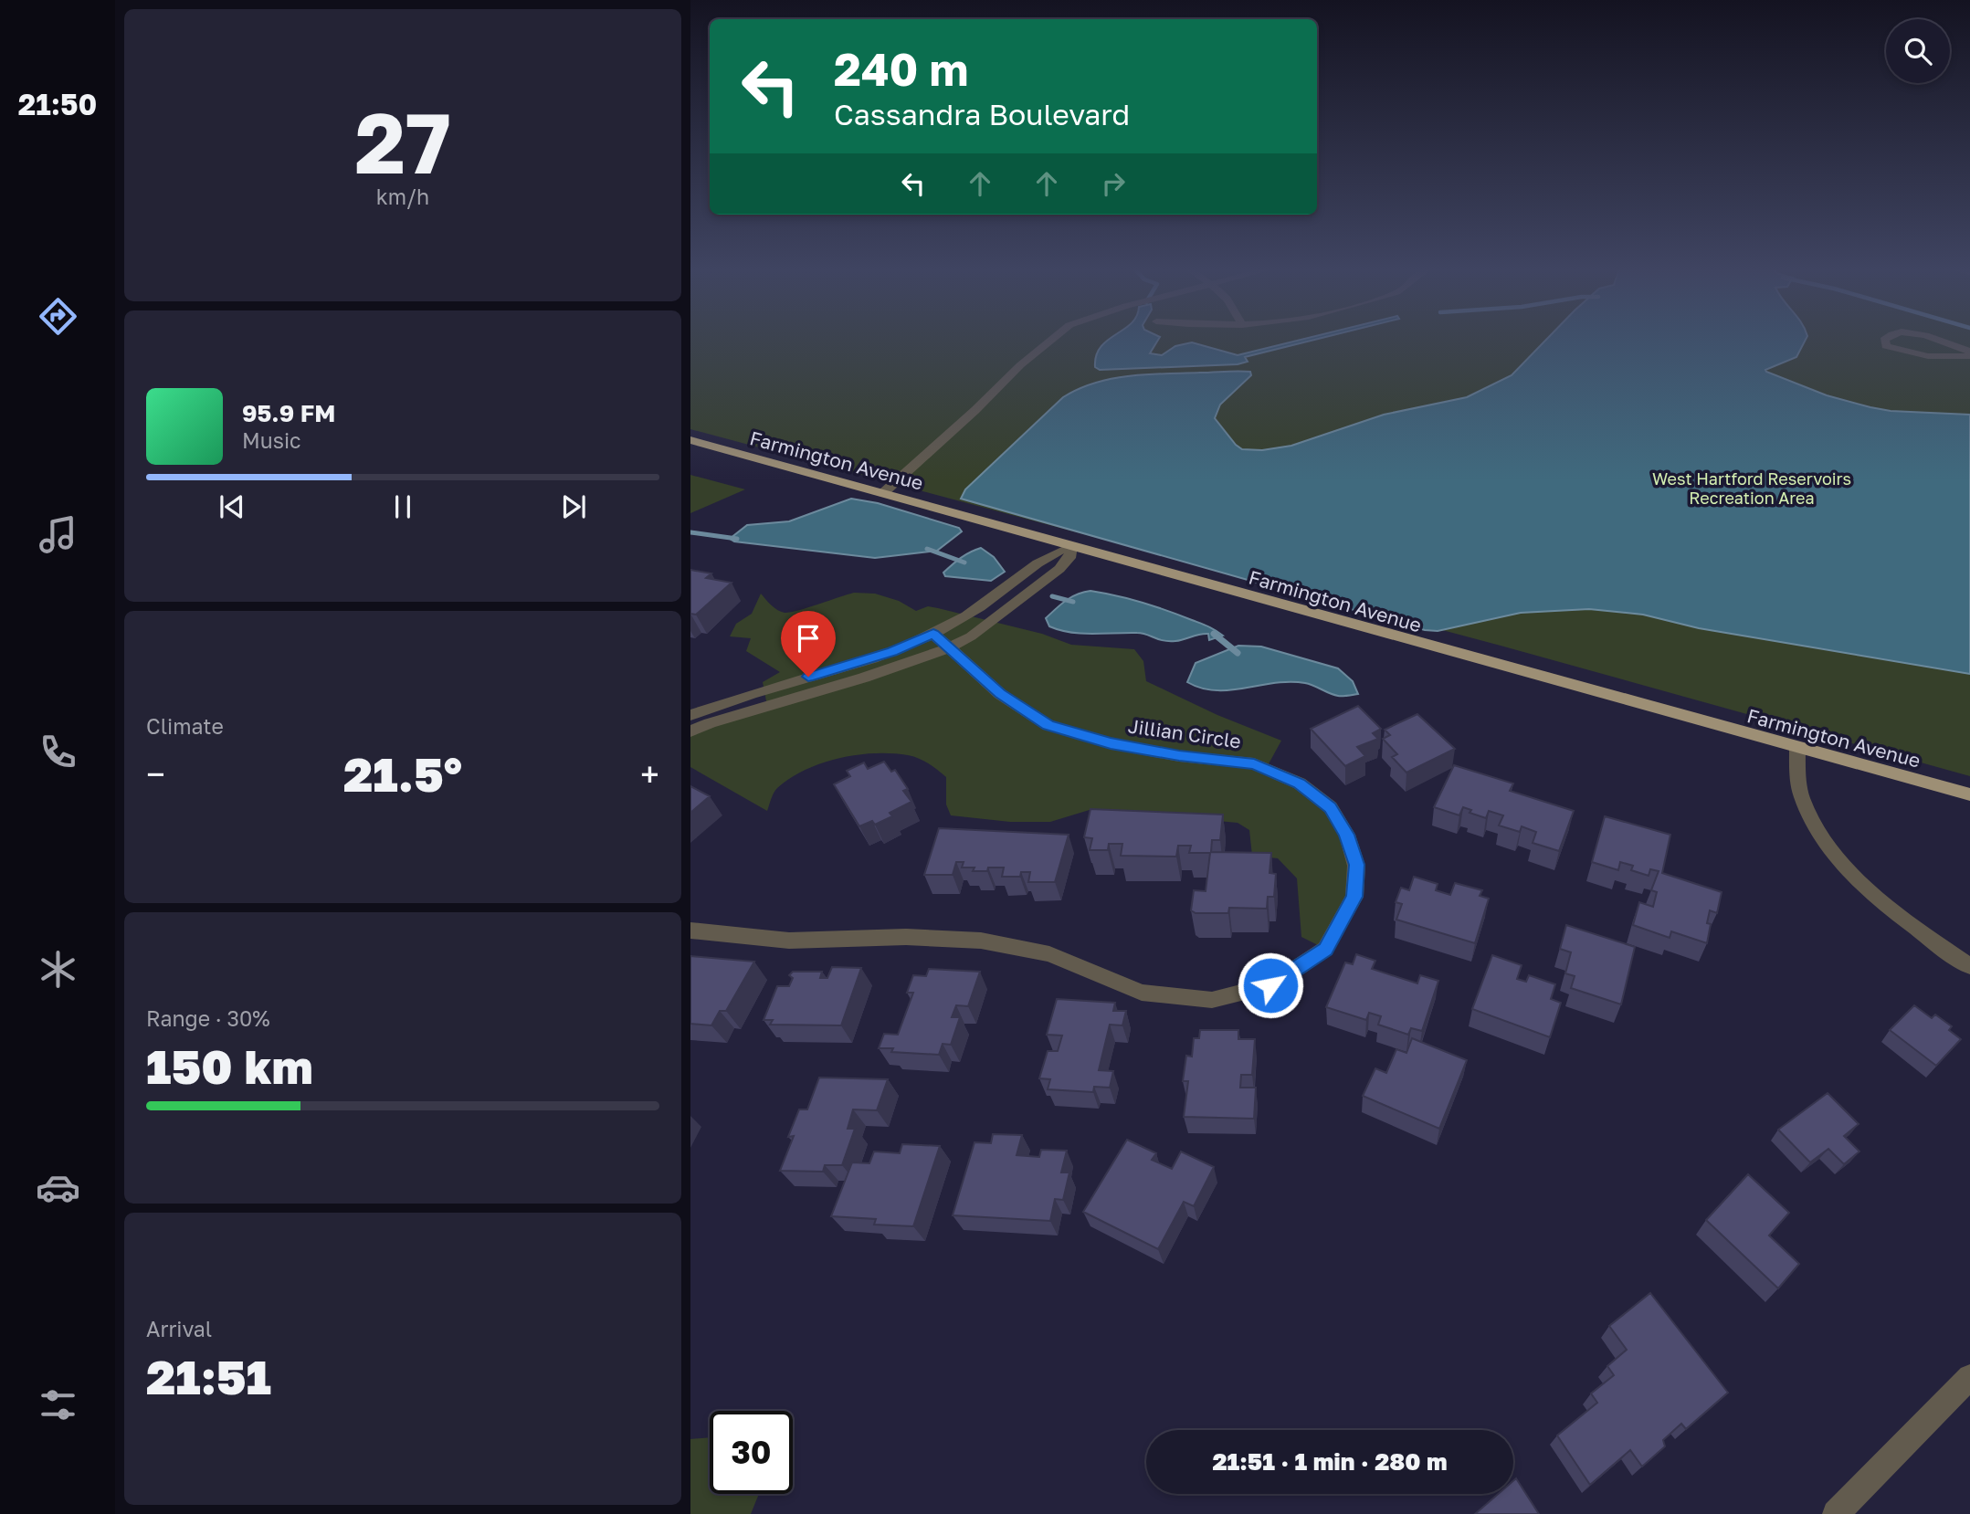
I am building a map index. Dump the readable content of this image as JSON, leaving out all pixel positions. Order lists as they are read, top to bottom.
{
  "streets": {
    "main road": ["Farmington Avenue"],
    "street": ["Jillian Circle"]
  },
  "parks": ["West Hartford Reservoirs Recreation Area"],
  "page": {
    "tabs": "21:50",
    "tile": [
      ["27", "km/h"],
      "Climate",
      ["Range · 30%", "150 km"],
      ["Arrival", "21:51"]
    ],
    "turn": ["240 m", "Cassandra Boulevard"],
    "song": ["95.9 FM", "Music"],
    "heat": ["−", "21.5°", "+"],
    "limit": "30",
    "trip": "21:51 · 1 min · 280 m"
  }
}
